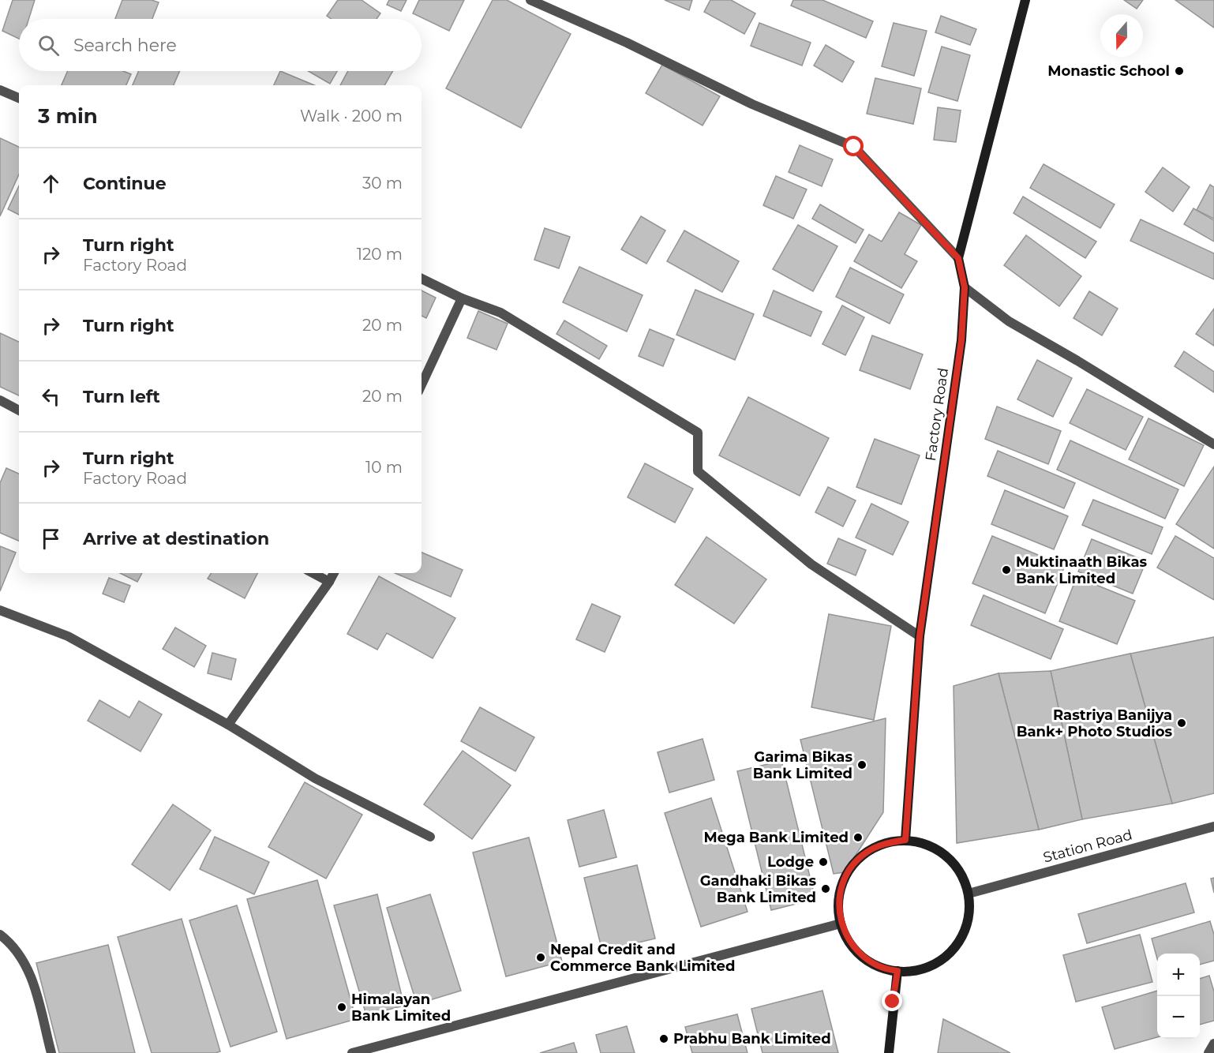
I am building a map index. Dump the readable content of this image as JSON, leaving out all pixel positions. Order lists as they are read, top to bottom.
{
  "streets": {
    "main road": ["Factory Road"],
    "street": ["Station Road"]
  },
  "crossings": [
    ["Factory Road", "Station Road"]
  ],
  "places": [
    "Monastic School",
    "Muktinaath Bikas Bank Limited",
    "Rastriya Banijya Bank+ Photo Studios",
    "Garima Bikas Bank Limited",
    "Mega Bank Limited",
    "Lodge",
    "Gandhaki Bikas Bank Limited",
    "Nepal Credit and Commerce Bank Limited",
    "Himalayan Bank Limited",
    "Prabhu Bank Limited"
  ],
  "north": "bottom",
  "page": {
    "search": "Search here",
    "heading": ["3 min", "Walk · 200 m"],
    "list": [
      ["Continue", "30 m"],
      ["Turn right", "Factory Road", "120 m"],
      ["Turn right", "20 m"],
      ["Turn left", "20 m"],
      ["Turn right", "Factory Road", "10 m"],
      "Arrive at destination"
    ],
    "map_buttons": ["+", "−"]
  }
}
